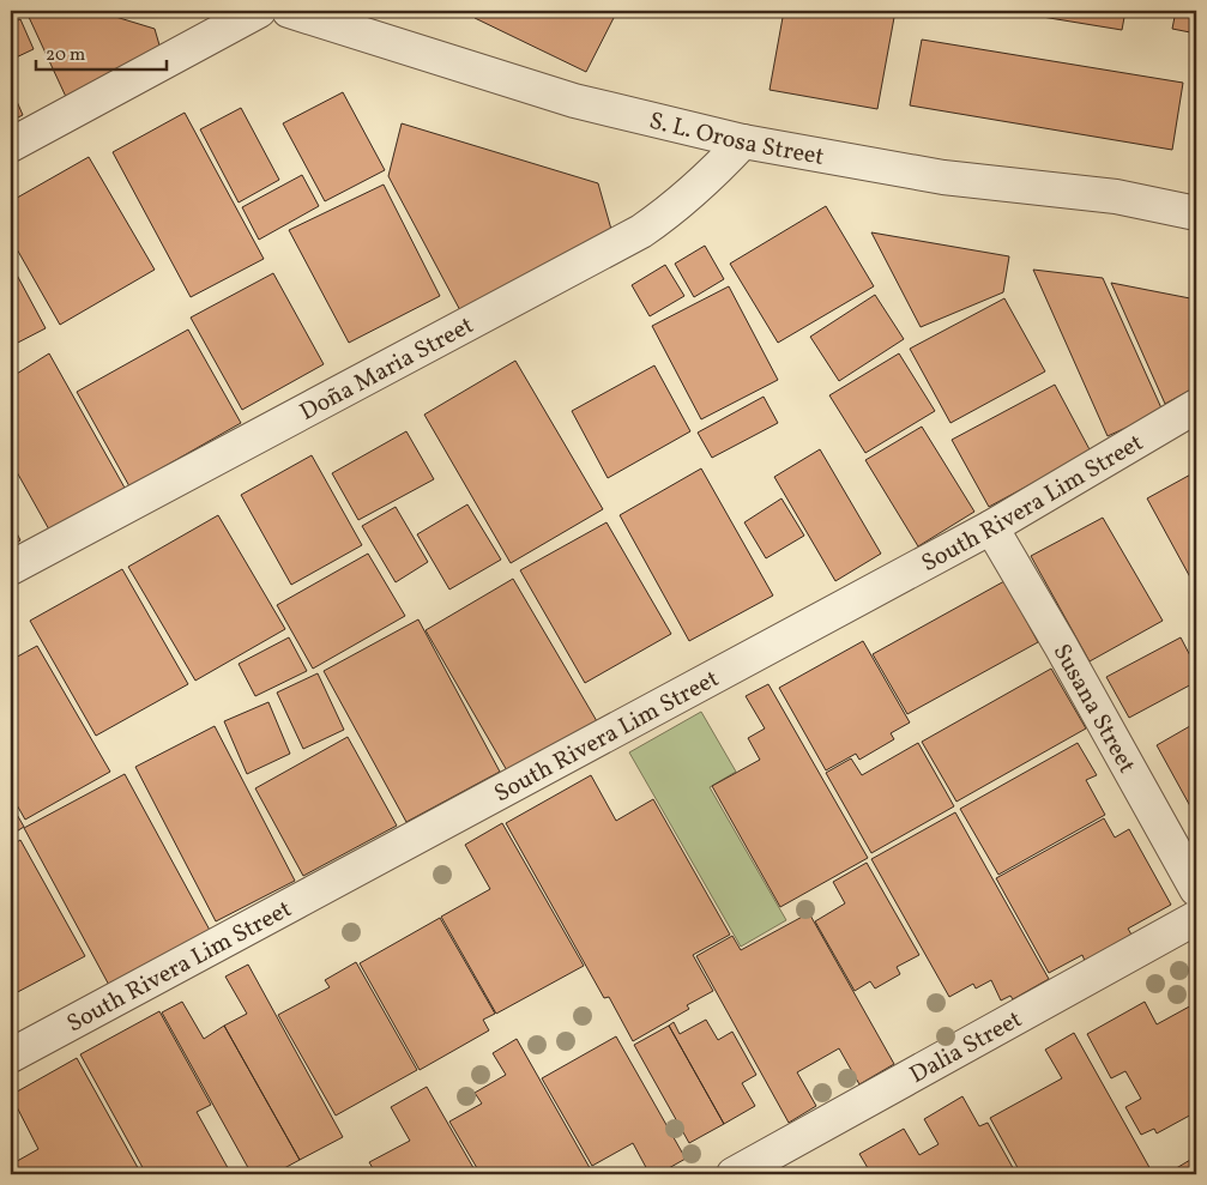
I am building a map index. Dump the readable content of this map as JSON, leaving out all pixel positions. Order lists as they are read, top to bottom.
{
  "streets": {
    "street": [
      "S. L. Orosa Street",
      "Doña Maria Street",
      "South Rivera Lim Street",
      "Susana Street",
      "Dalia Street"
    ]
  },
  "crossings": [
    ["S. L. Orosa Street", "Doña Maria Street"],
    ["South Rivera Lim Street", "Susana Street"]
  ],
  "scale_bar": "20 m"
}
